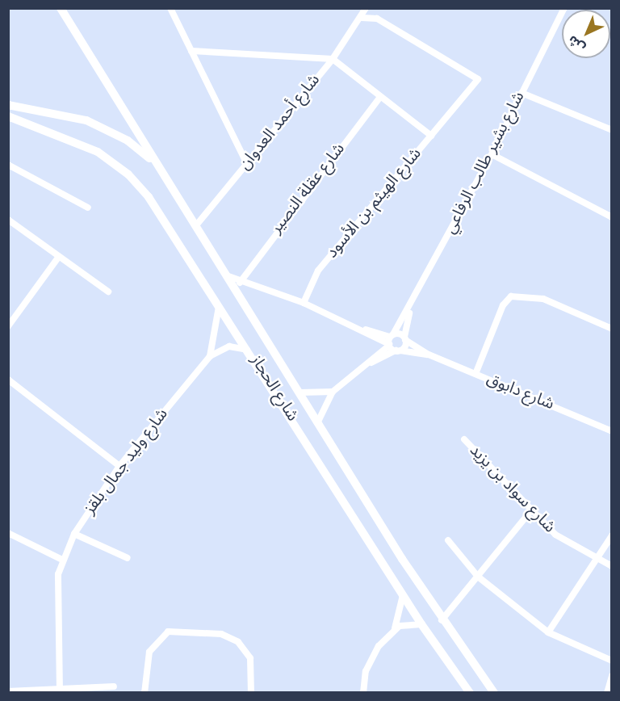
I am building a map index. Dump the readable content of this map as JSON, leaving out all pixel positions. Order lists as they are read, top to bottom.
{
  "streets": {
    "main road": ["شارع الحجاز"],
    "street": [
      "شارع أحمد العدوان",
      "شارع بشير طالب الرفاعي",
      "شارع عقلة النصير",
      "شارع الهيثم بن الأسود",
      "شارع دابوق",
      "شارع وليد جمال بلقز",
      "شارع سواد بن يزيد"
    ]
  },
  "crossings": [
    ["شارع أحمد العدوان", "شارع الهيثم بن الأسود"],
    ["شارع أحمد العدوان", "شارع الحجاز"],
    ["شارع بشير طالب الرفاعي", "شارع دابوق"],
    ["شارع عقلة النصير", "شارع الهيثم بن الأسود"],
    ["شارع الحجاز", "شارع وليد جمال بلقز"]
  ],
  "north": "bottom left"
}
